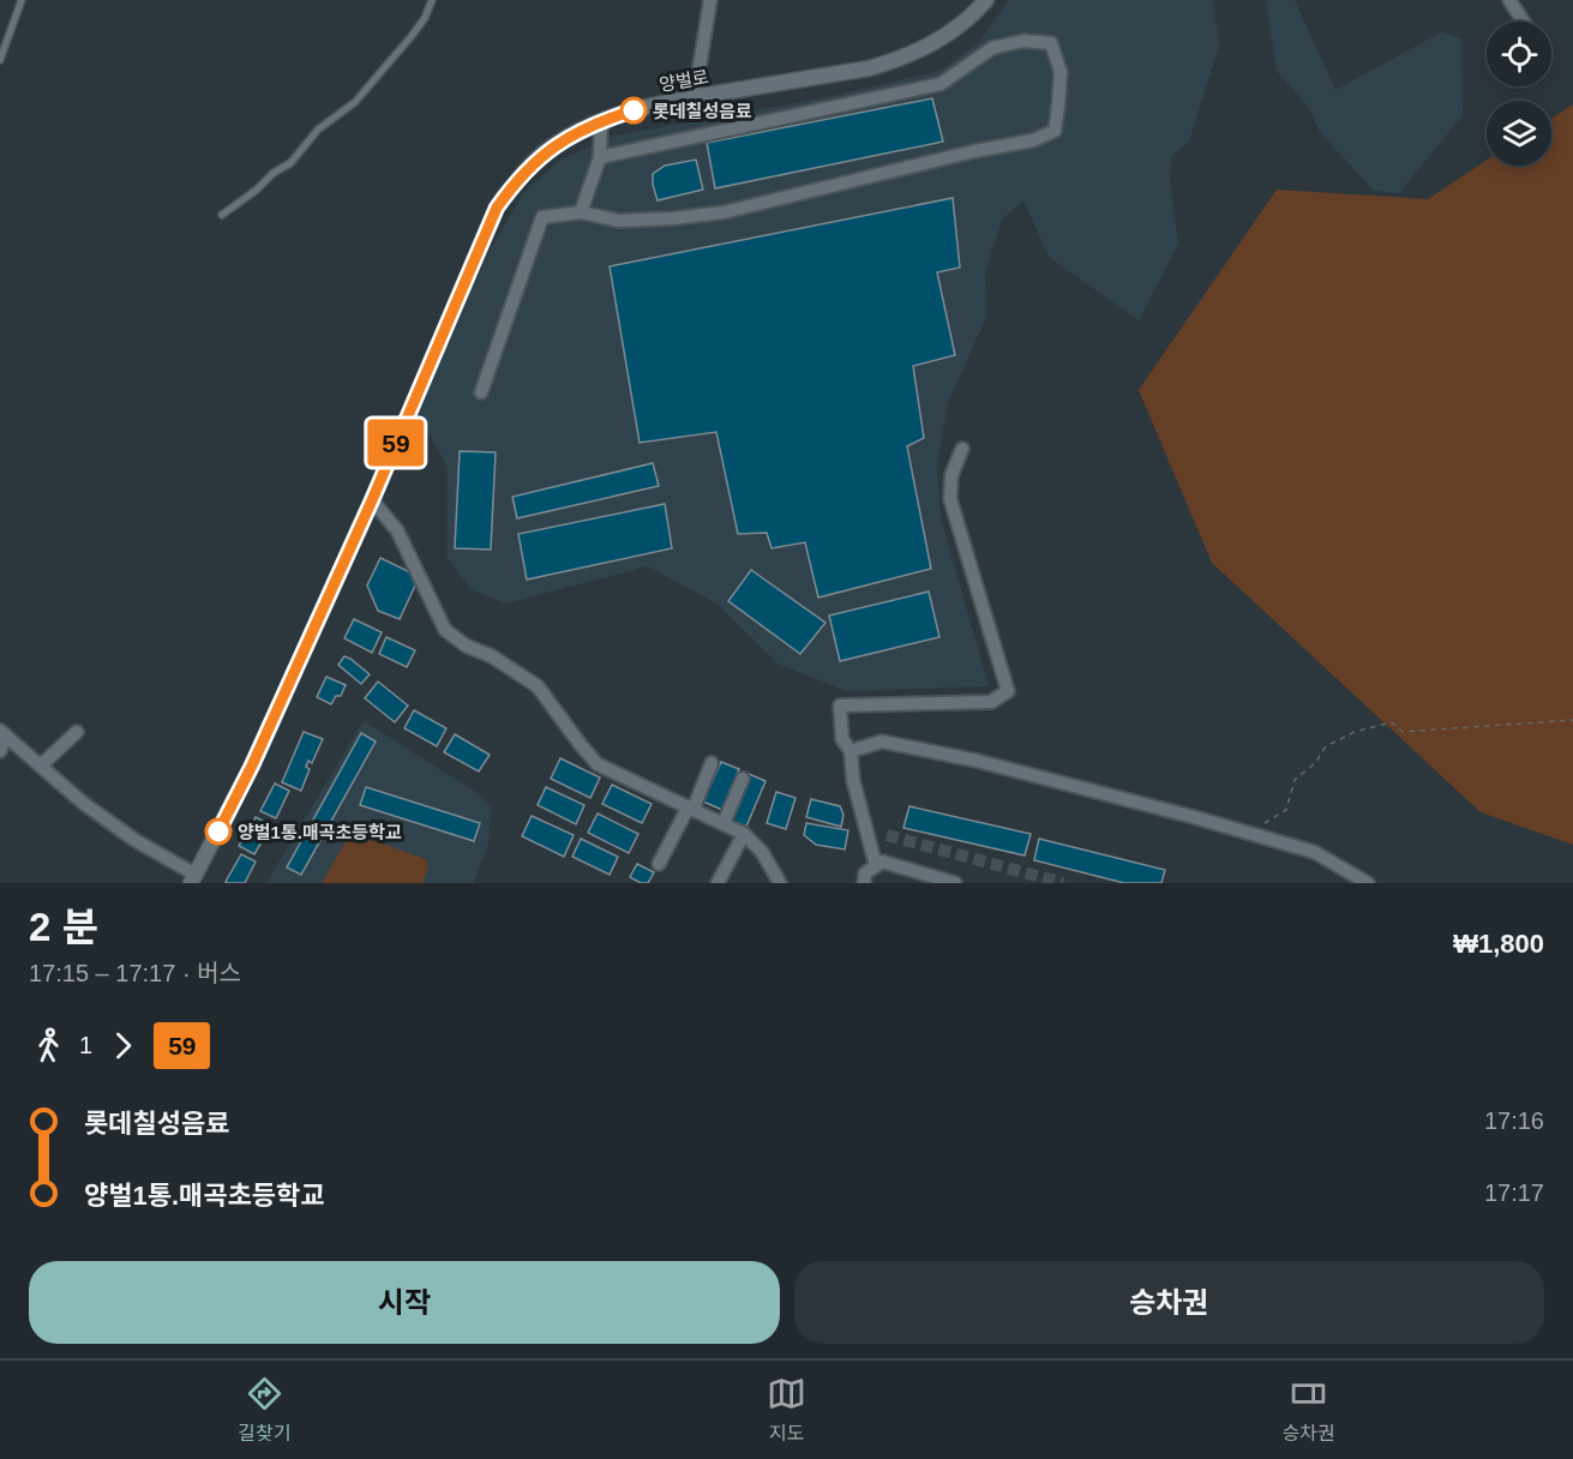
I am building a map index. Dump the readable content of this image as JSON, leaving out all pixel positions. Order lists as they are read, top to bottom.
{
  "streets": {
    "street": ["양벌로"]
  },
  "places": ["롯데칠성음료", "양벌1통.매곡초등학교"],
  "lines": ["bus line 59"],
  "page": {
    "on_map": "59",
    "heading": ["2 분", "17:15 – 17:17 · 버스", "₩1,800"],
    "legs": ["1", "59"],
    "list": [
      {
        "name": "롯데칠성음료",
        "value": "17:16"
      },
      {
        "name": "양벌1통.매곡초등학교",
        "value": "17:17"
      }
    ],
    "buttons": ["시작", "승차권"],
    "tabs": ["길찾기", "지도", "승차권"]
  }
}
